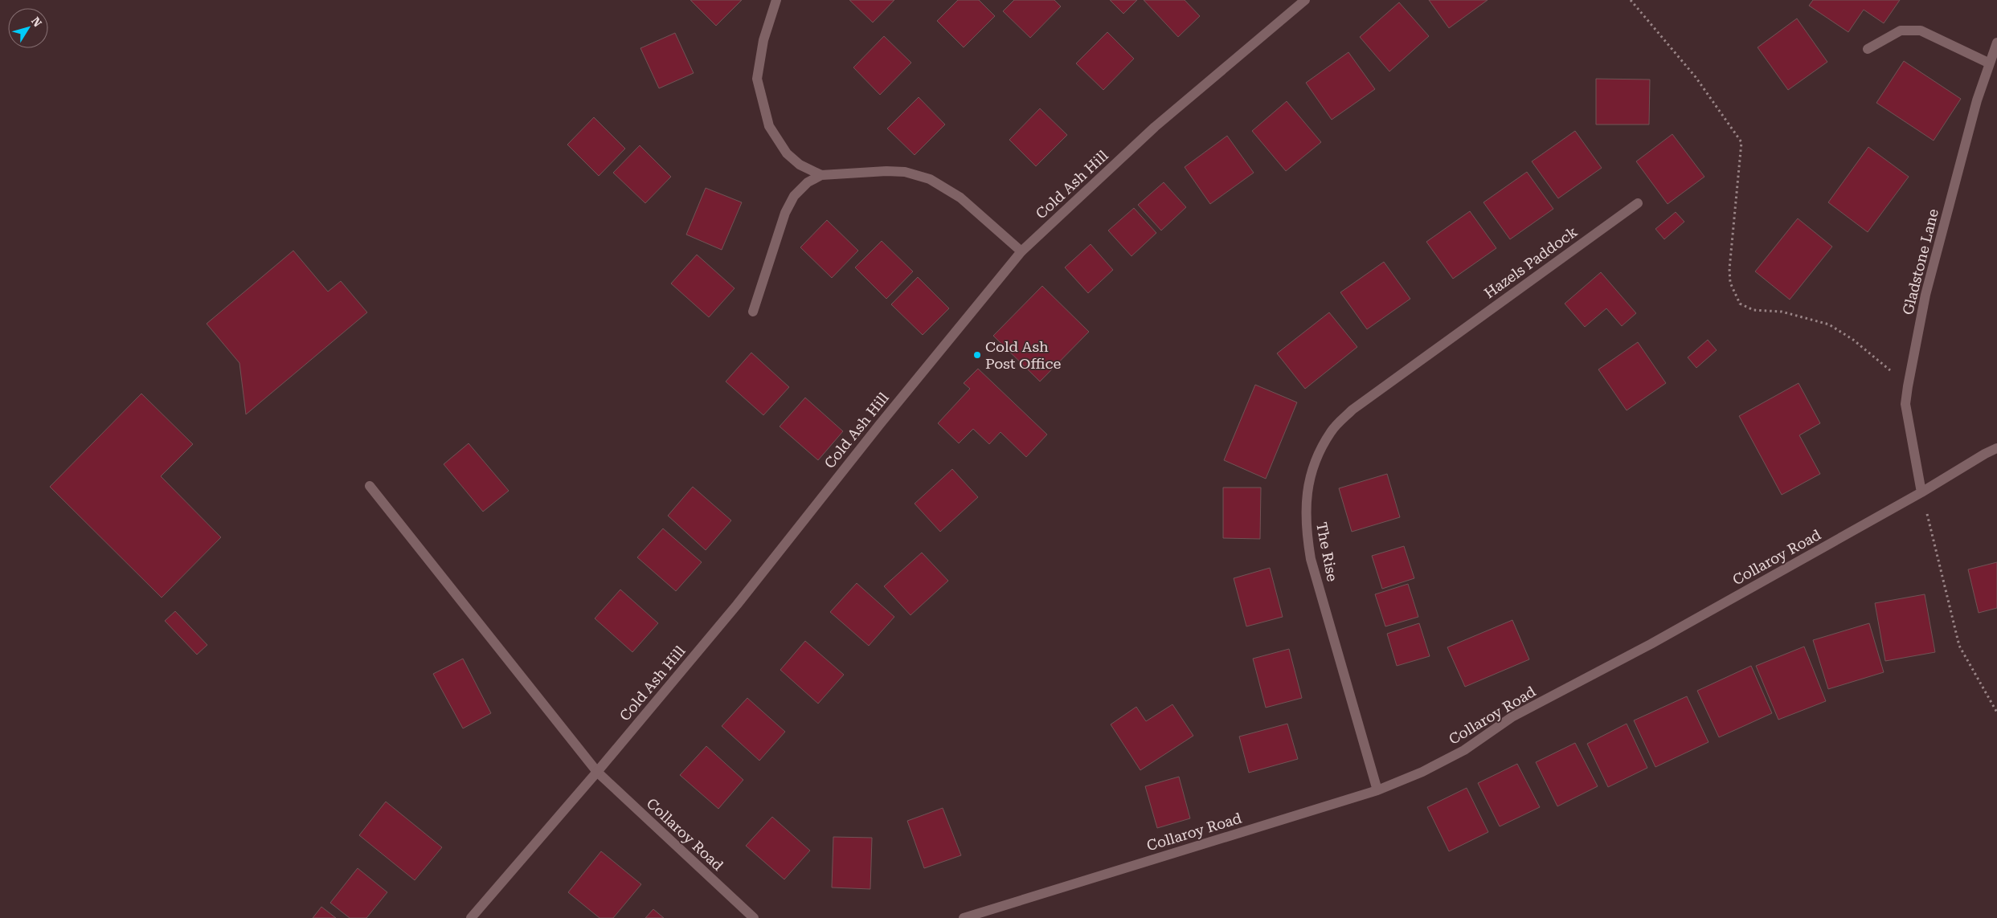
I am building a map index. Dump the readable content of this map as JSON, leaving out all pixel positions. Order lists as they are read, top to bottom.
{
  "streets": {
    "street": [
      "Cold Ash Hill",
      "Gladstone Lane",
      "Hazels Paddock",
      "The Rise",
      "Collaroy Road"
    ]
  },
  "crossings": [
    ["Cold Ash Hill", "Collaroy Road"],
    ["Gladstone Lane", "Collaroy Road"],
    ["Hazels Paddock", "The Rise"],
    ["The Rise", "Collaroy Road"]
  ],
  "places": ["Cold Ash Post Office"],
  "north": "top right"
}
